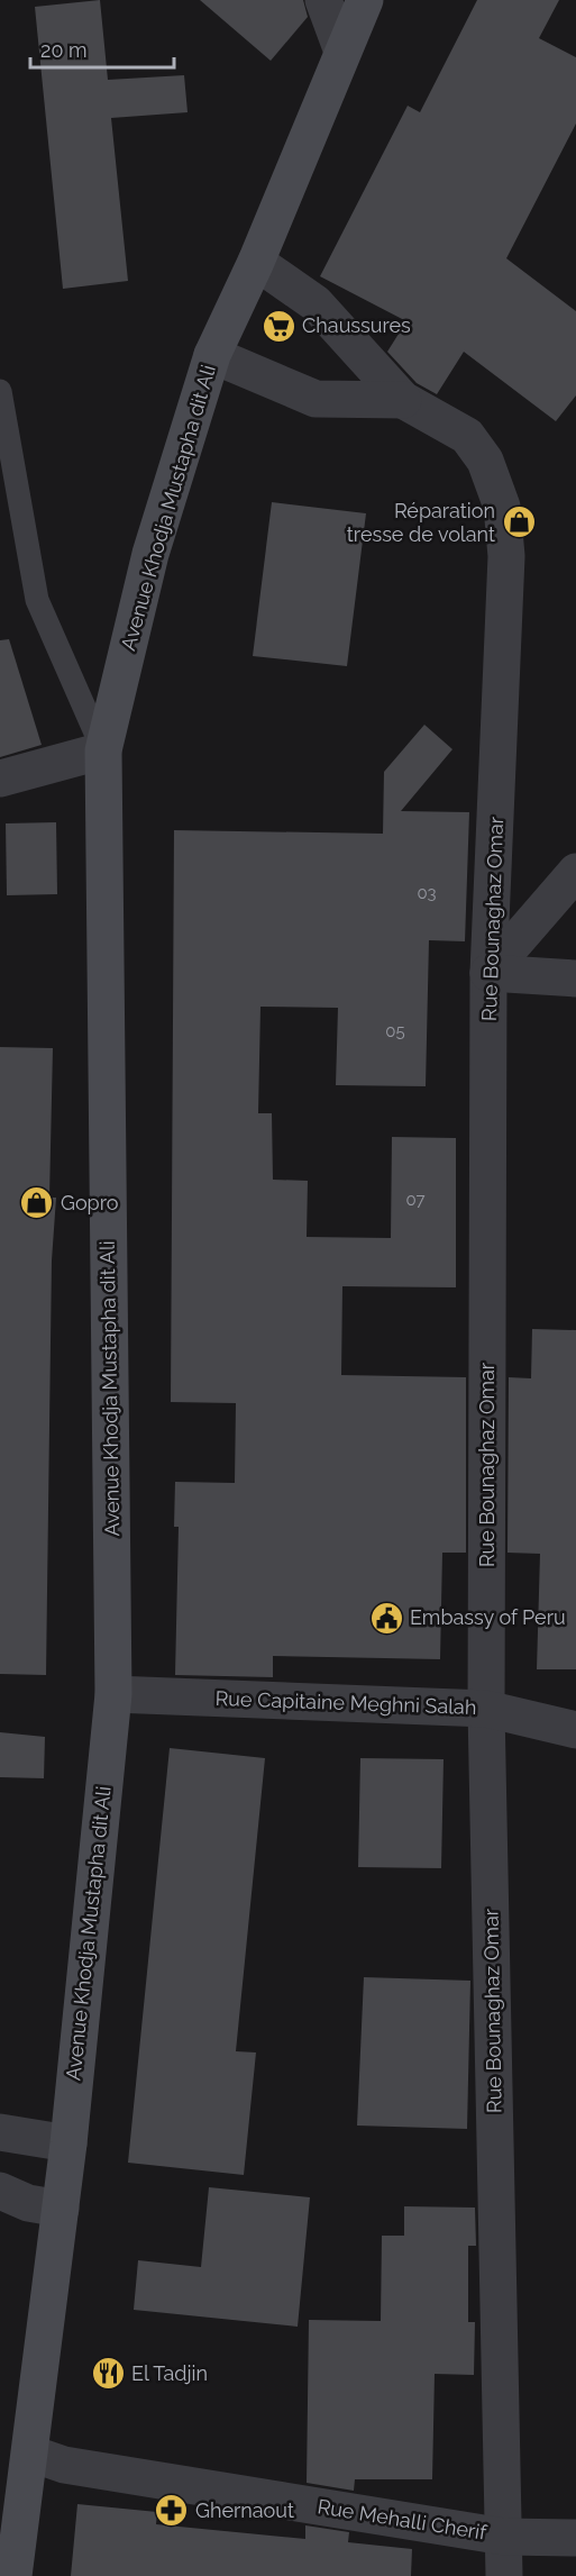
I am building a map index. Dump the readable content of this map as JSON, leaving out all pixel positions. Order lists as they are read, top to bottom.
{
  "streets": {
    "main road": ["Avenue Khodja Mustapha dit Ali"],
    "street": ["Rue Bounaghaz Omar", "Rue Capitaine Meghni Salah", "Rue Mehalli Cherif"]
  },
  "crossings": [
    ["Avenue Khodja Mustapha dit Ali", "Rue Capitaine Meghni Salah"],
    ["Avenue Khodja Mustapha dit Ali", "Rue Mehalli Cherif"],
    ["Rue Bounaghaz Omar", "Rue Capitaine Meghni Salah"],
    ["Rue Bounaghaz Omar", "Rue Mehalli Cherif"]
  ],
  "places": {
    "supermarket": ["Chaussures"],
    "shop": ["Réparation tresse de volant", "Gopro"],
    "public building": ["Embassy of Peru"],
    "restaurant": ["El Tadjin"],
    "pharmacy": ["Ghernaout"]
  },
  "house_numbers": ["03", "05", "07"],
  "scale_bar": "20 m"
}
